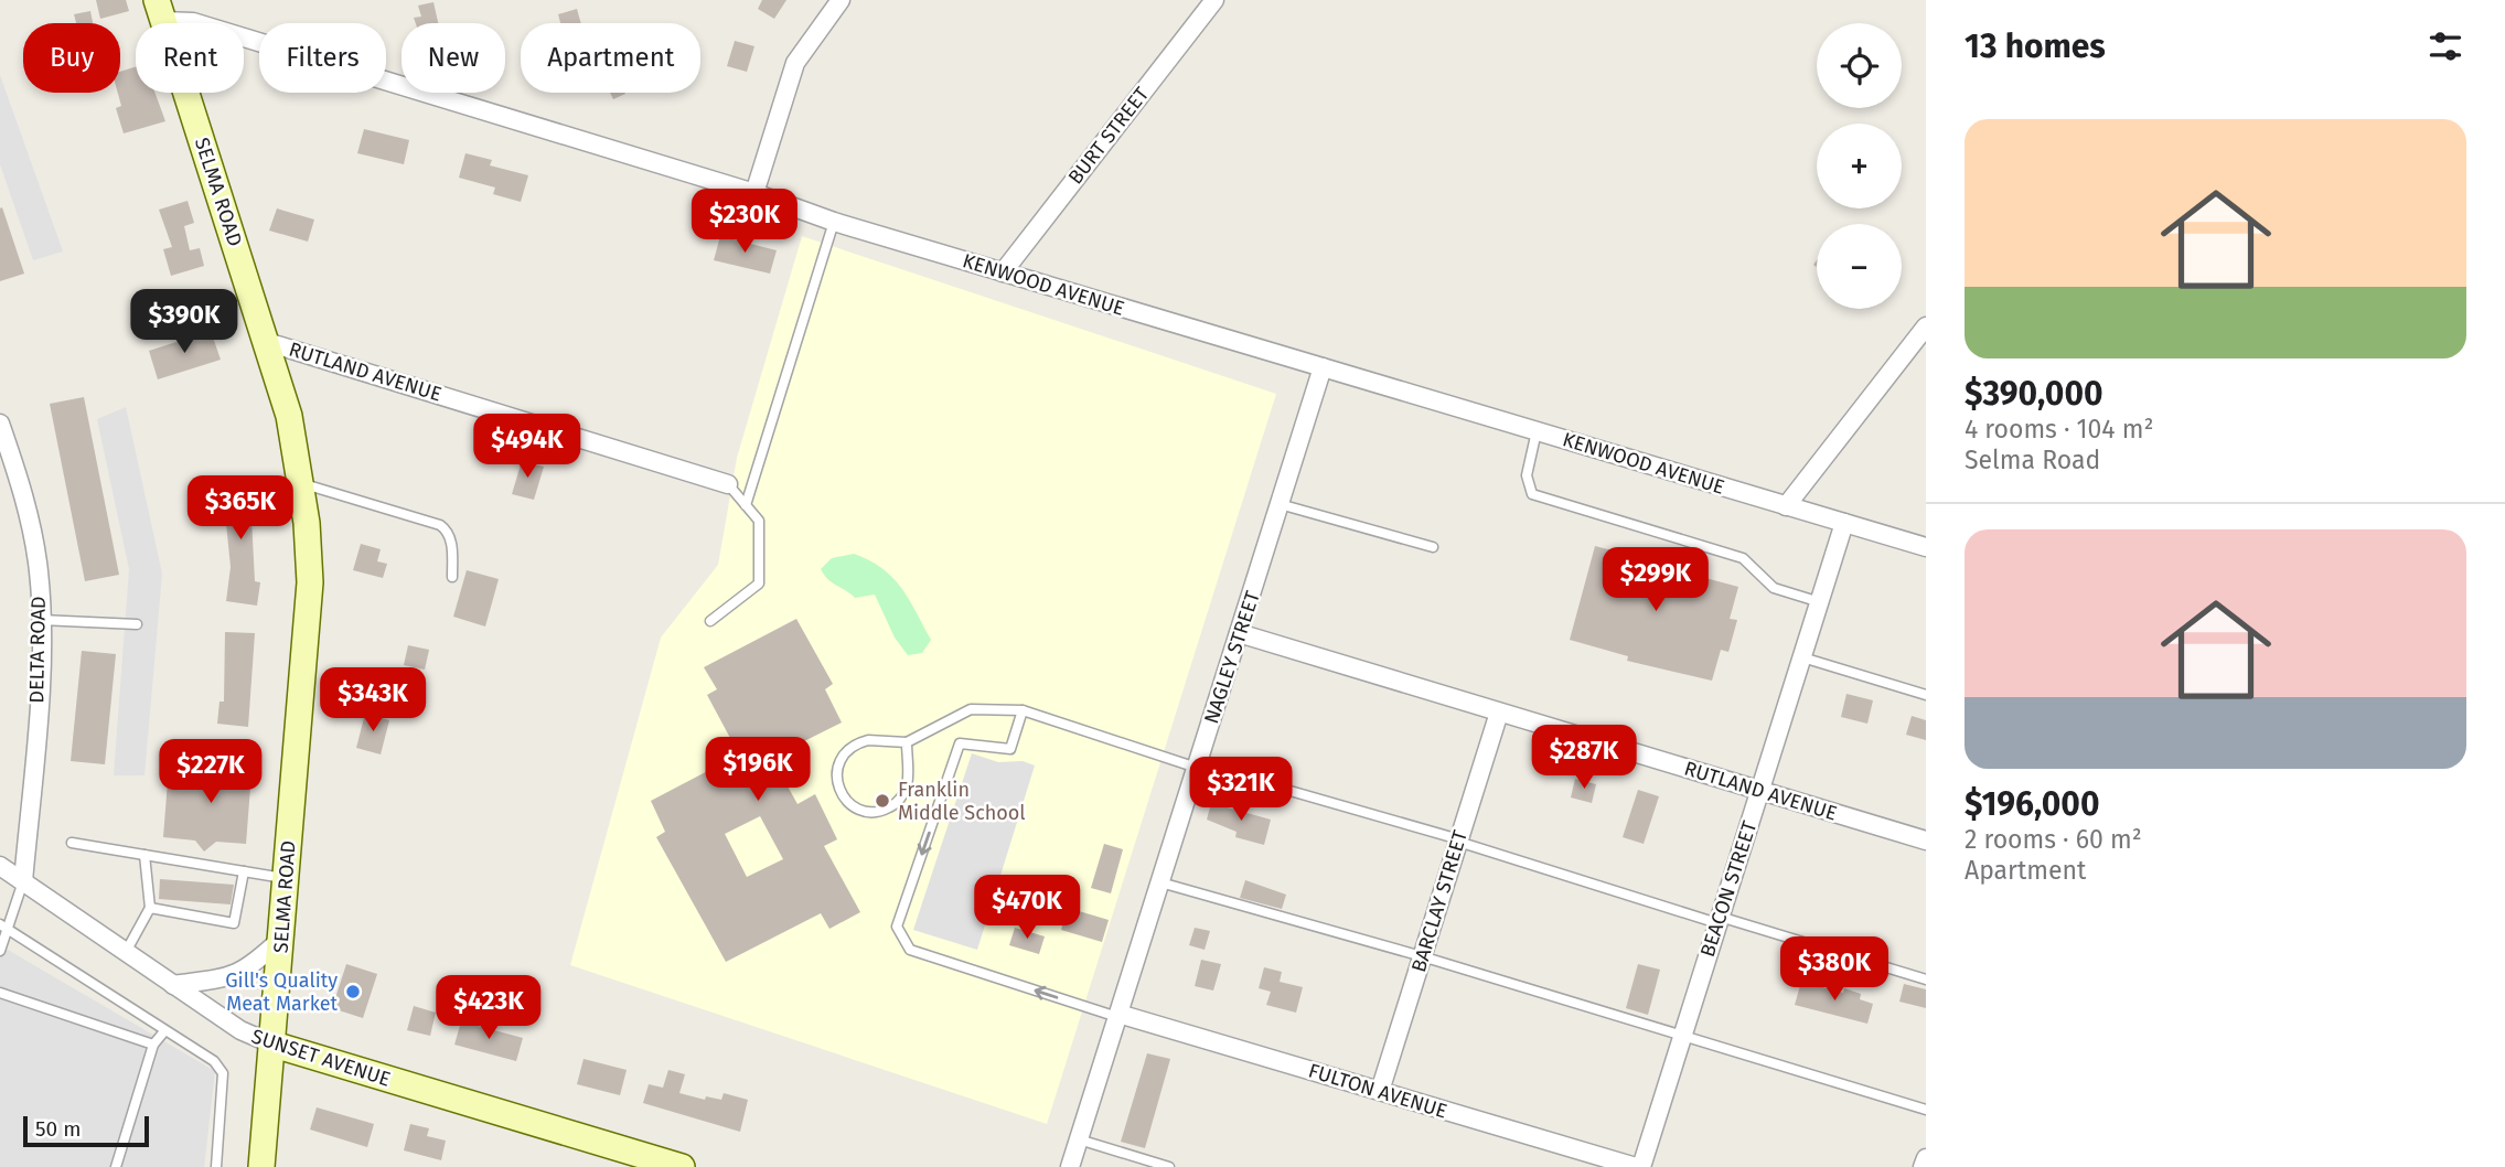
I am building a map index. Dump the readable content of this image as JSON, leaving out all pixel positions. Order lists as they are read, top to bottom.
{
  "streets": {
    "street": [
      "BURT STREET",
      "SELMA ROAD",
      "KENWOOD AVENUE",
      "RUTLAND AVENUE",
      "DELTA ROAD",
      "NAGLEY STREET",
      "BEACON STREET",
      "BARCLAY STREET",
      "SUNSET AVENUE",
      "FULTON AVENUE"
    ]
  },
  "crossings": [
    ["BURT STREET", "KENWOOD AVENUE"],
    ["SELMA ROAD", "KENWOOD AVENUE"],
    ["SELMA ROAD", "RUTLAND AVENUE"],
    ["SELMA ROAD", "SUNSET AVENUE"],
    ["KENWOOD AVENUE", "NAGLEY STREET"],
    ["KENWOOD AVENUE", "BEACON STREET"],
    ["RUTLAND AVENUE", "NAGLEY STREET"],
    ["RUTLAND AVENUE", "BEACON STREET"],
    ["RUTLAND AVENUE", "BARCLAY STREET"],
    ["DELTA ROAD", "SUNSET AVENUE"],
    ["NAGLEY STREET", "FULTON AVENUE"],
    ["BEACON STREET", "FULTON AVENUE"],
    ["BARCLAY STREET", "FULTON AVENUE"]
  ],
  "places": ["Franklin Middle School", "Gill's Quality Meat Market"],
  "scale_bar": "50 m",
  "page": {
    "heading": "13 homes",
    "map_buttons": ["+", "−"],
    "chip": [
      "Buy",
      "Rent",
      "Filters",
      "New",
      "Apartment"
    ],
    "list": [
      {
        "name": "$390,000",
        "note": "4 rooms · 104 m² · Selma Road"
      },
      {
        "name": "$196,000",
        "note": "2 rooms · 60 m² · Apartment"
      }
    ],
    "price": [
      "$230K",
      "$390K",
      "$494K",
      "$365K",
      "$299K",
      "$343K",
      "$287K",
      "$196K",
      "$227K",
      "$321K",
      "$470K",
      "$380K",
      "$423K"
    ],
    "scale": "50 m"
  }
}
